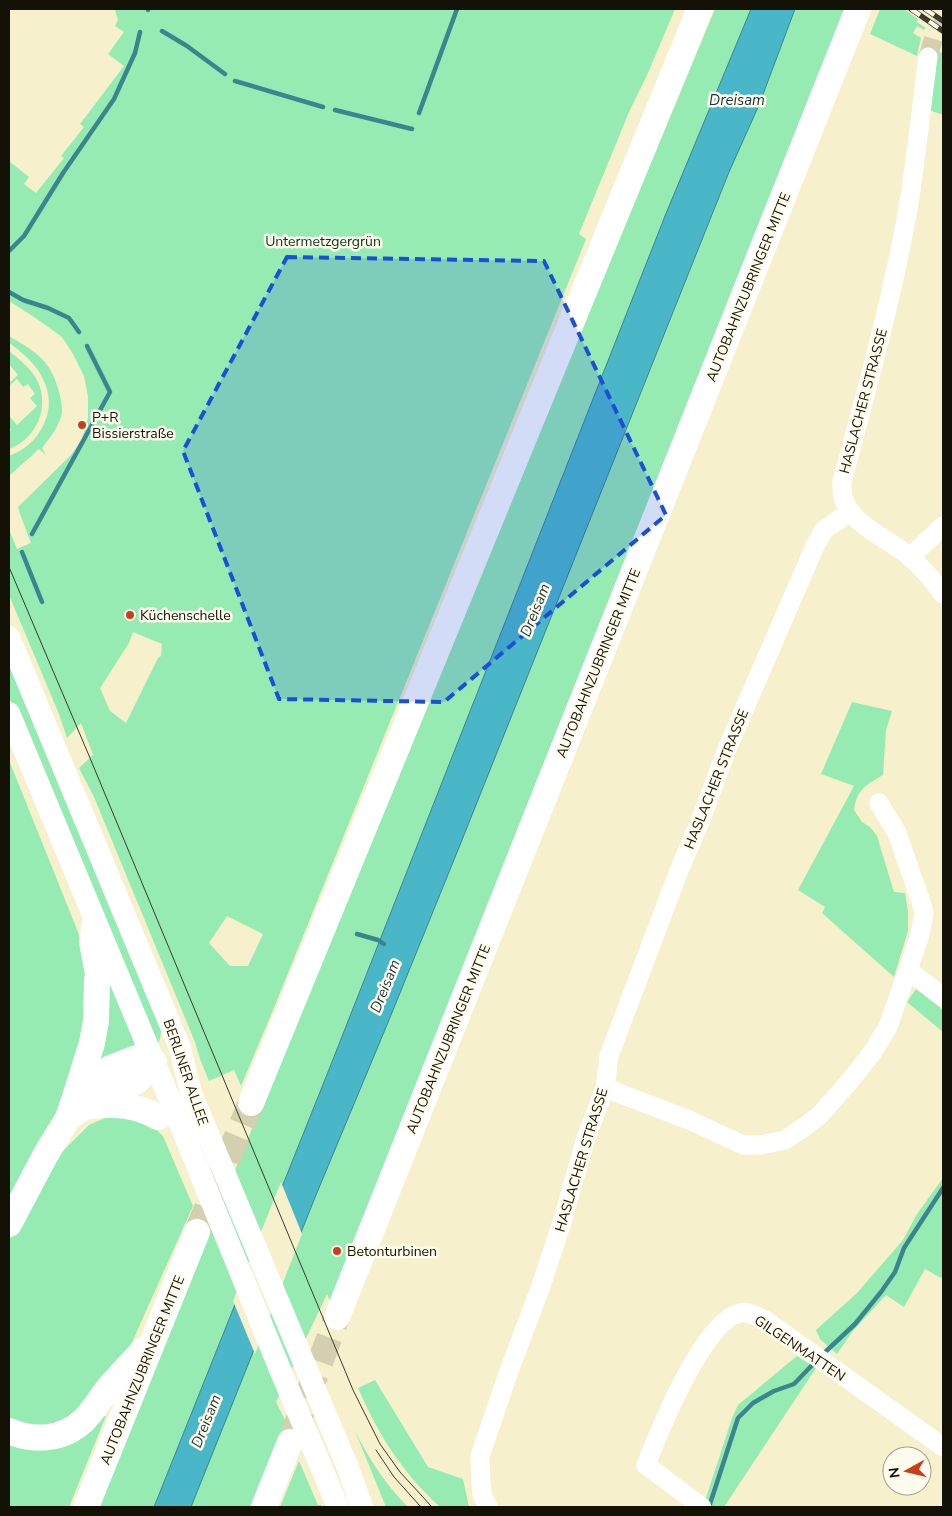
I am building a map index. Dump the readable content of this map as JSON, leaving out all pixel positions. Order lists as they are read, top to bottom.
{
  "streets": {
    "highway": ["AUTOBAHNZUBRINGER MITTE"],
    "main road": ["BERLINER ALLEE"],
    "street": ["HASLACHER STRASSE", "GILGENMATTEN"]
  },
  "water": ["Dreisam"],
  "parks": ["Untermetzgergrün"],
  "places": ["P+R Bissierstraße", "Küchenschelle", "Betonturbinen"],
  "north": "left"
}
